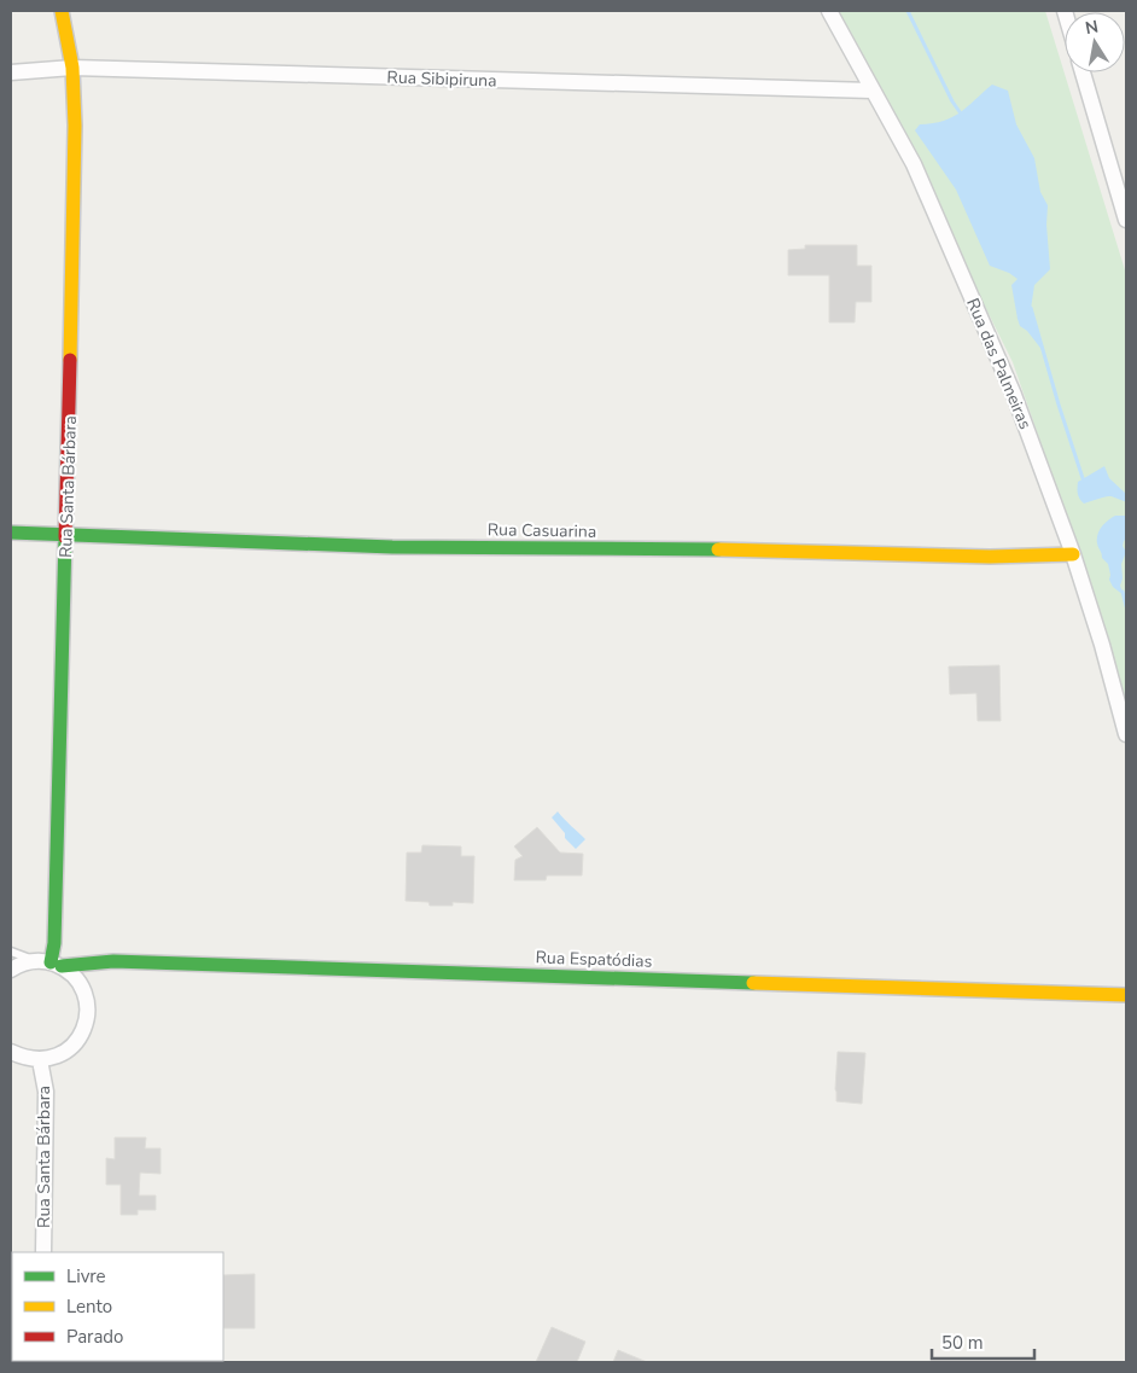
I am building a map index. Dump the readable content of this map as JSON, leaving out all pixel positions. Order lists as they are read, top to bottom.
{
  "streets": {
    "street": [
      "Rua Sibipiruna",
      "Rua das Palmeiras",
      "Rua Santa Bárbara",
      "Rua Casuarina",
      "Rua Espatódias"
    ]
  },
  "crossings": [
    ["Rua Sibipiruna", "Rua das Palmeiras"],
    ["Rua Sibipiruna", "Rua Santa Bárbara"],
    ["Rua das Palmeiras", "Rua Casuarina"],
    ["Rua Santa Bárbara", "Rua Casuarina"],
    ["Rua Santa Bárbara", "Rua Espatódias"]
  ],
  "legend": ["Livre", "Lento", "Parado"],
  "scale_bar": "50 m",
  "north": "top"
}
